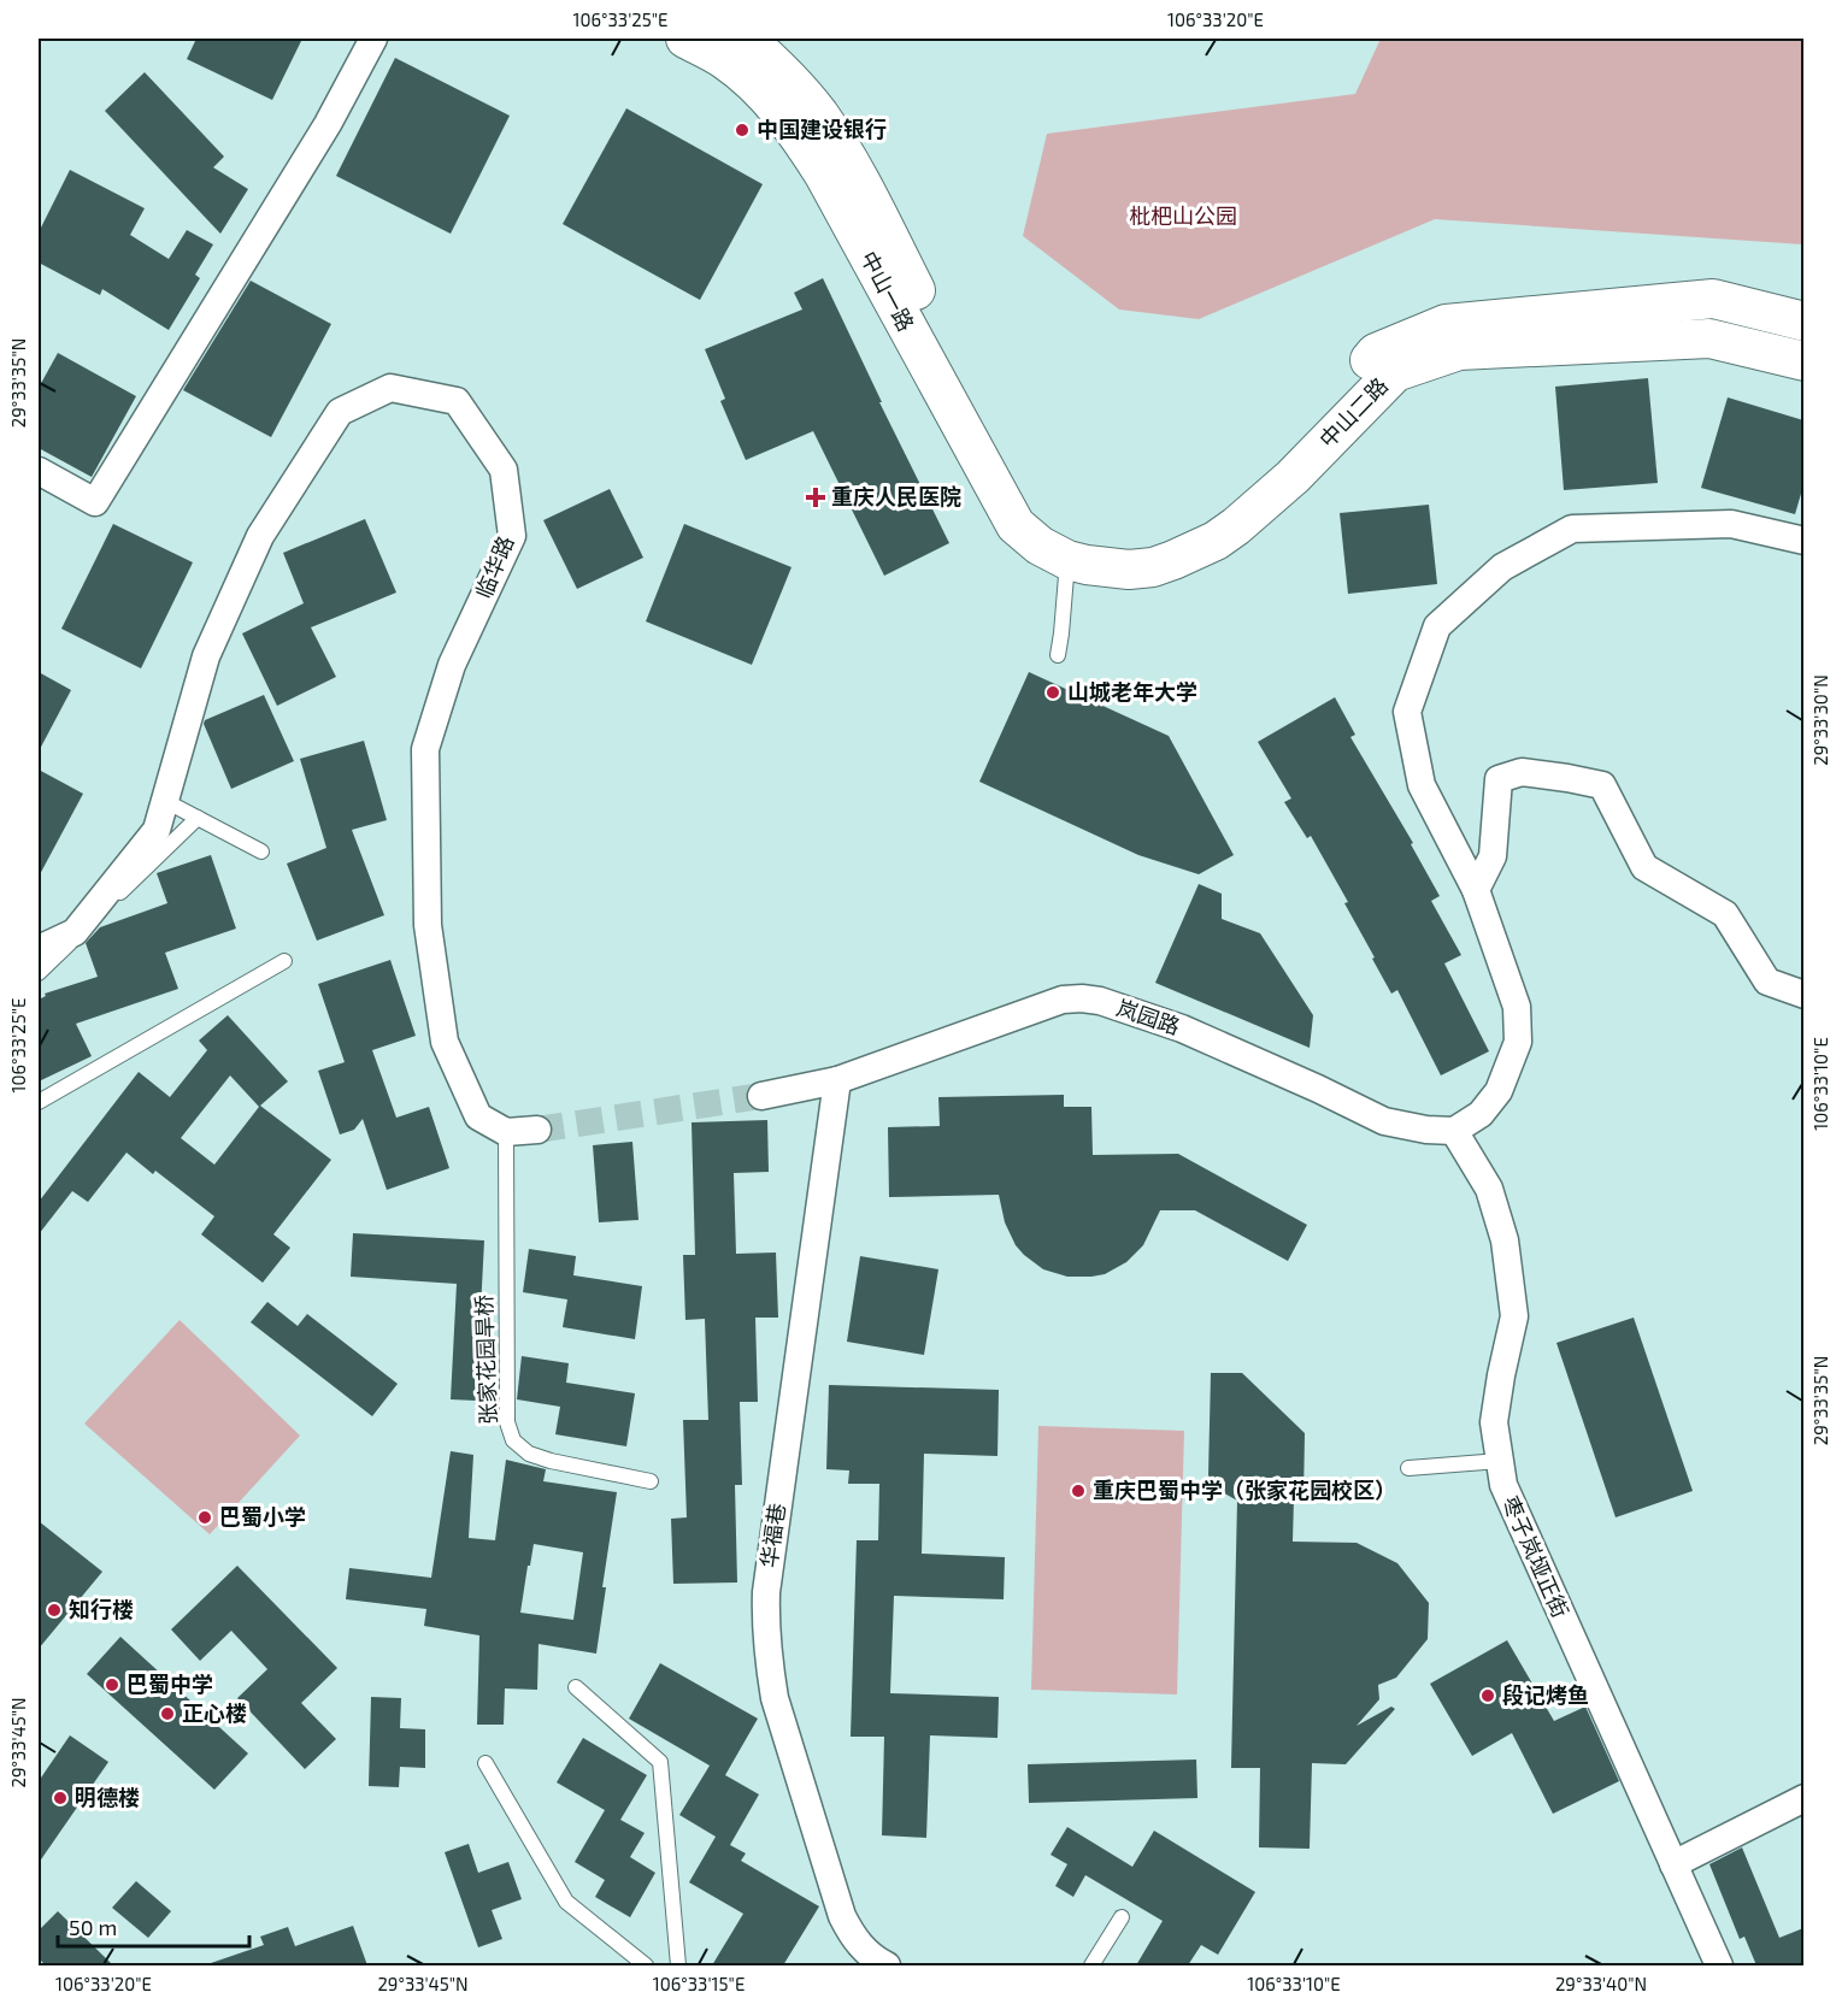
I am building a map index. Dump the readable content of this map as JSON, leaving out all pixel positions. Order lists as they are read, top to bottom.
{
  "streets": {
    "main road": ["中山一路", "中山二路"],
    "street": [
      "临华路",
      "岚园路",
      "华福巷",
      "枣子岚垭正街"
    ],
    "lane": ["张家花园旱桥"]
  },
  "crossings": [
    ["中山一路", "中山二路"],
    ["临华路", "张家花园旱桥"],
    ["岚园路", "华福巷"],
    ["岚园路", "枣子岚垭正街"]
  ],
  "parks": ["枇杷山公园"],
  "places": {
    "other": [
      "中国建设银行",
      "山城老年大学",
      "重庆巴蜀中学（张家花园校区）",
      "巴蜀小学",
      "知行楼",
      "巴蜀中学",
      "段记烤鱼",
      "正心楼",
      "明德楼"
    ],
    "health": ["重庆人民医院"]
  },
  "scale_bar": "50 m",
  "coordinates": [
    "106°33'25\"E",
    "106°33'20\"E",
    "29°33'35\"N",
    "29°33'30\"N",
    "106°33'10\"E",
    "29°33'45\"N",
    "106°33'15\"E",
    "29°33'40\"N"
  ]
}
